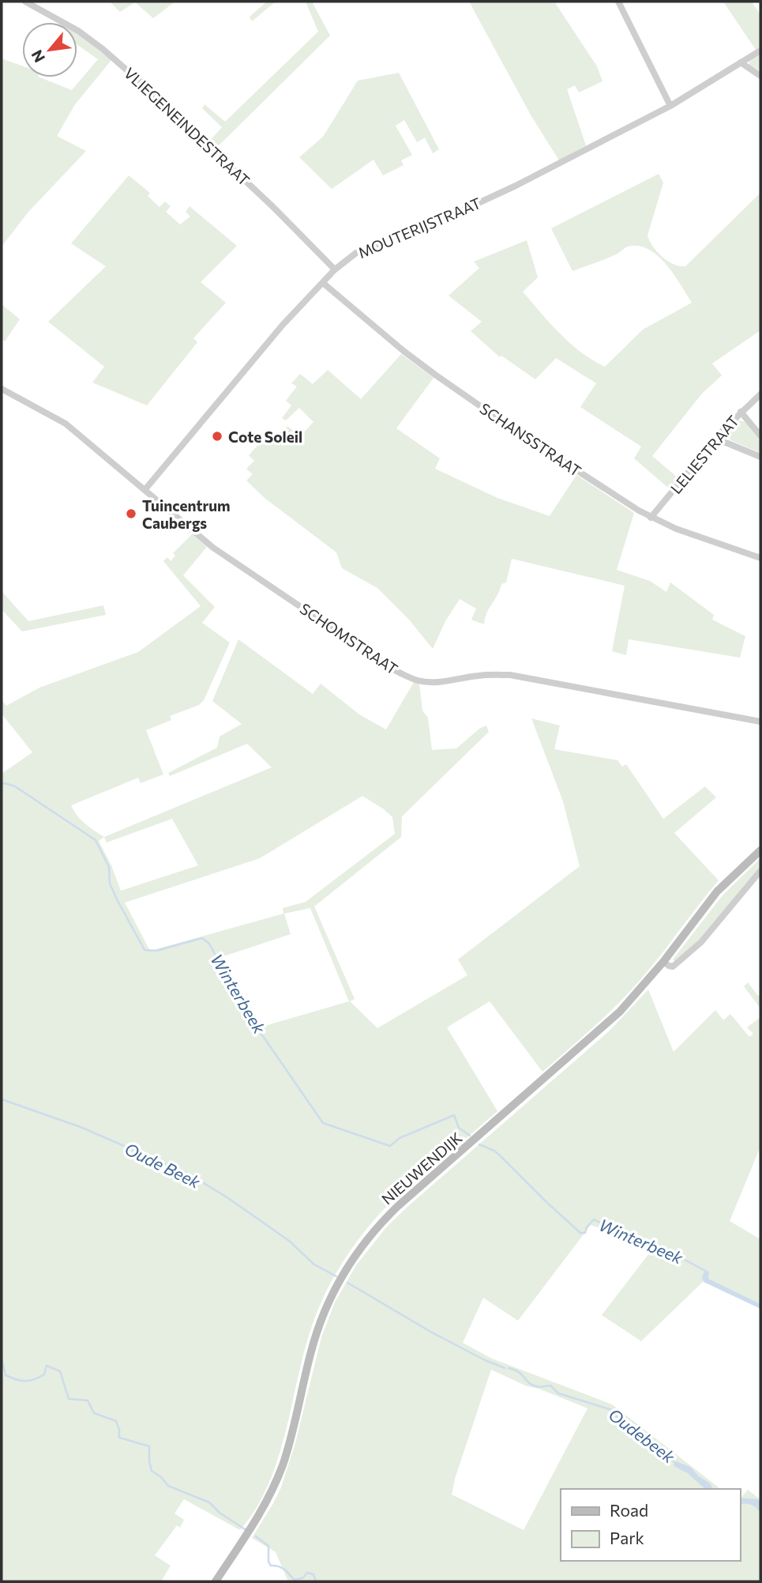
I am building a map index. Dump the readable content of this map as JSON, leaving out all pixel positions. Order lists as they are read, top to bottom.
{
  "streets": {
    "street": [
      "VLIEGENEINDESTRAAT",
      "MOUTERIJSTRAAT",
      "SCHANSSTRAAT",
      "LELIESTRAAT",
      "SCHOMSTRAAT",
      "NIEUWENDIJK"
    ]
  },
  "crossings": [
    ["VLIEGENEINDESTRAAT", "MOUTERIJSTRAAT"],
    ["MOUTERIJSTRAAT", "SCHANSSTRAAT"],
    ["MOUTERIJSTRAAT", "SCHOMSTRAAT"],
    ["SCHANSSTRAAT", "LELIESTRAAT"]
  ],
  "water": ["Winterbeek", "Oude Beek", "Oudebeek"],
  "places": ["Cote Soleil", "Tuincentrum Caubergs"],
  "legend": ["Road", "Park"],
  "north": "bottom left"
}
